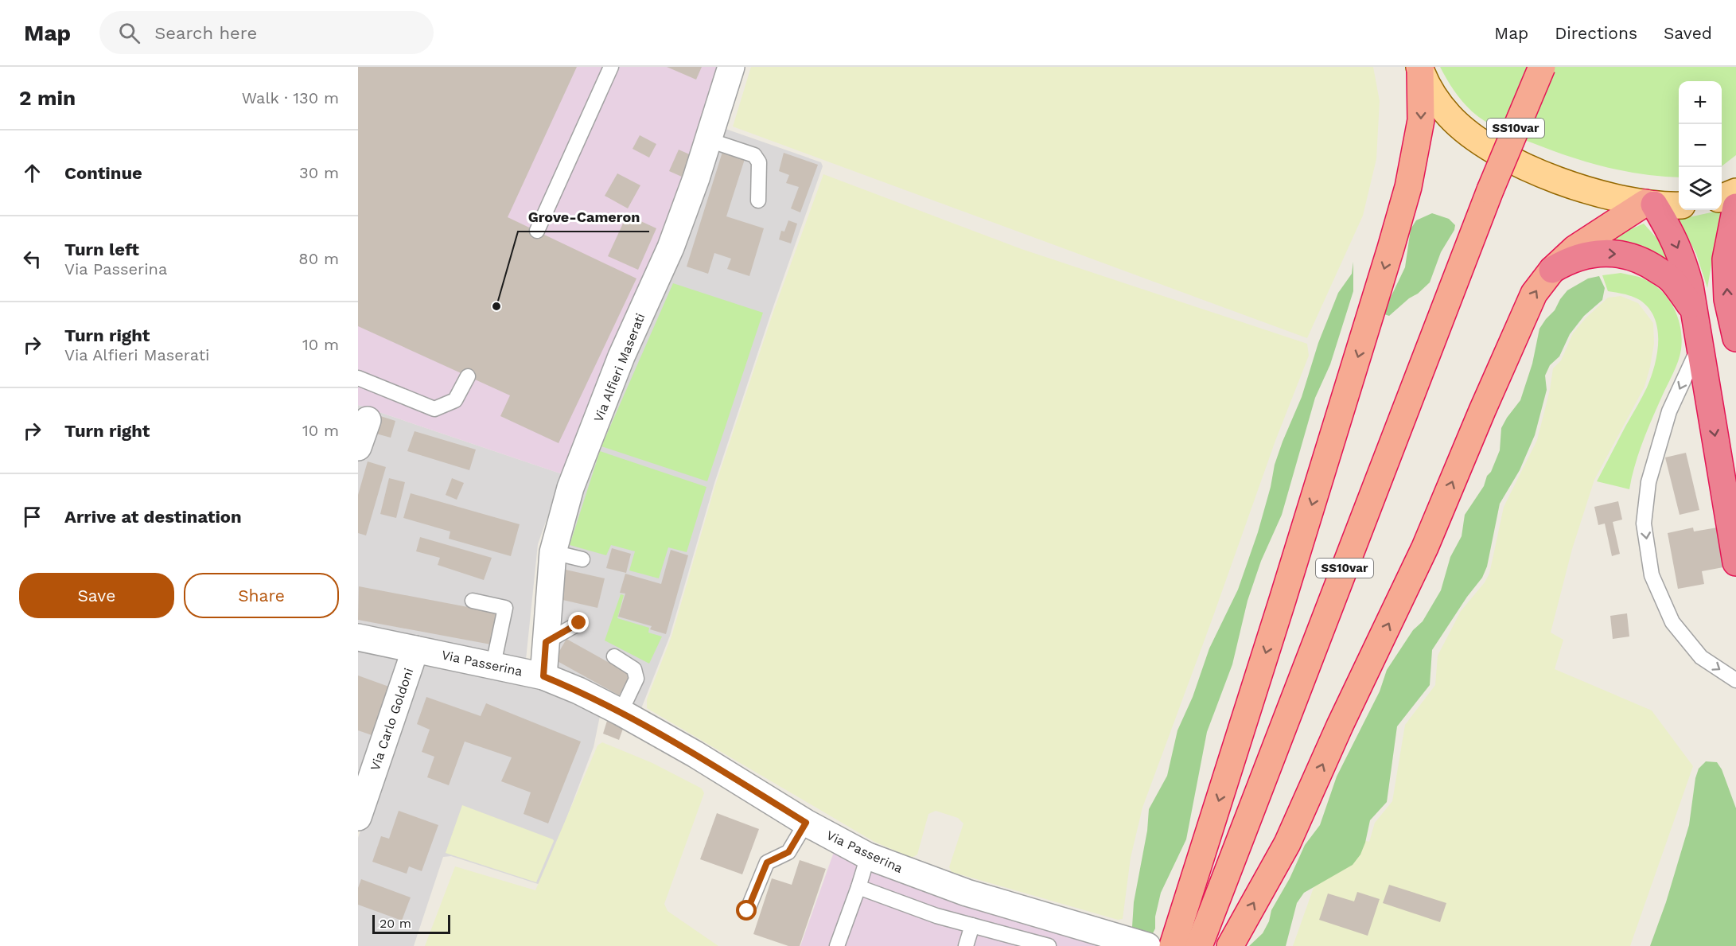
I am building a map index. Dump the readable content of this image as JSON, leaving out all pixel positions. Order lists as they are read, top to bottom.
{
  "streets": {
    "highway": ["SS10var"],
    "street": ["Via Alfieri Maserati", "Via Passerina", "Via Carlo Goldoni"]
  },
  "crossings": [
    ["Via Alfieri Maserati", "Via Passerina"],
    ["Via Passerina", "Via Carlo Goldoni"]
  ],
  "places": ["Grove-Cameron"],
  "scale_bar": "20 m",
  "page": {
    "header": "Map",
    "search": "Search here",
    "nav": ["Map", "Directions", "Saved"],
    "heading": ["2 min", "Walk · 130 m"],
    "map_buttons": ["+", "−"],
    "list": [
      ["Continue", "30 m"],
      ["Turn left", "Via Passerina", "80 m"],
      ["Turn right", "Via Alfieri Maserati", "10 m"],
      ["Turn right", "10 m"],
      "Arrive at destination"
    ],
    "buttons": ["Save", "Share"],
    "scale": "20 m"
  }
}
